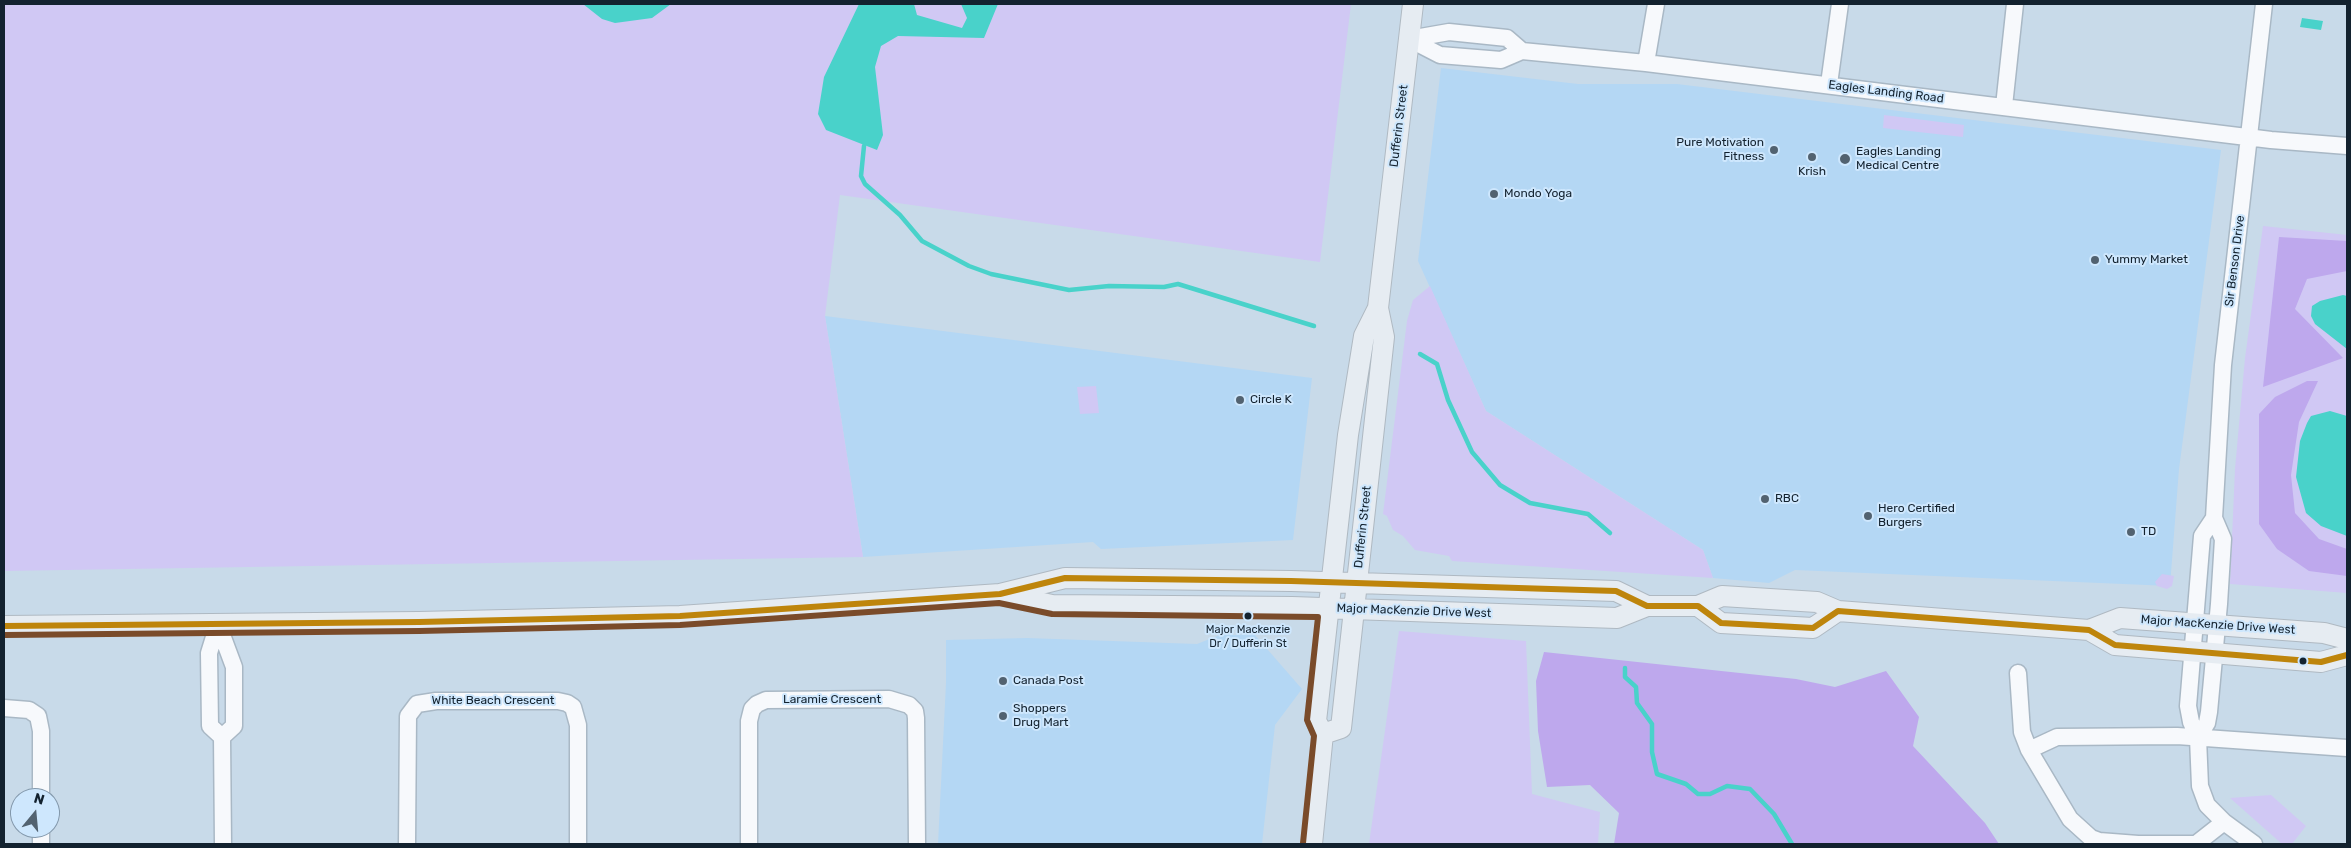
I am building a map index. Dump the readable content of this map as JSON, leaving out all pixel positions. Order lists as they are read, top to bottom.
{
  "streets": {
    "main road": ["Dufferin Street", "Major MacKenzie Drive West"],
    "street": [
      "Eagles Landing Road",
      "Sir Benson Drive",
      "Laramie Crescent",
      "White Beach Crescent"
    ]
  },
  "crossings": [
    ["Eagles Landing Road", "Dufferin Street"],
    ["Eagles Landing Road", "Sir Benson Drive"],
    ["Dufferin Street", "Major MacKenzie Drive West"],
    ["Sir Benson Drive", "Major MacKenzie Drive West"]
  ],
  "places": [
    "Pure Motivation Fitness",
    "Krish",
    "Eagles Landing Medical Centre",
    "Mondo Yoga",
    "Yummy Market",
    "Circle K",
    "RBC",
    "Hero Certified Burgers",
    "TD",
    "Major Mackenzie Dr / Dufferin St",
    "Canada Post",
    "Shoppers Drug Mart"
  ],
  "north": "top"
}
